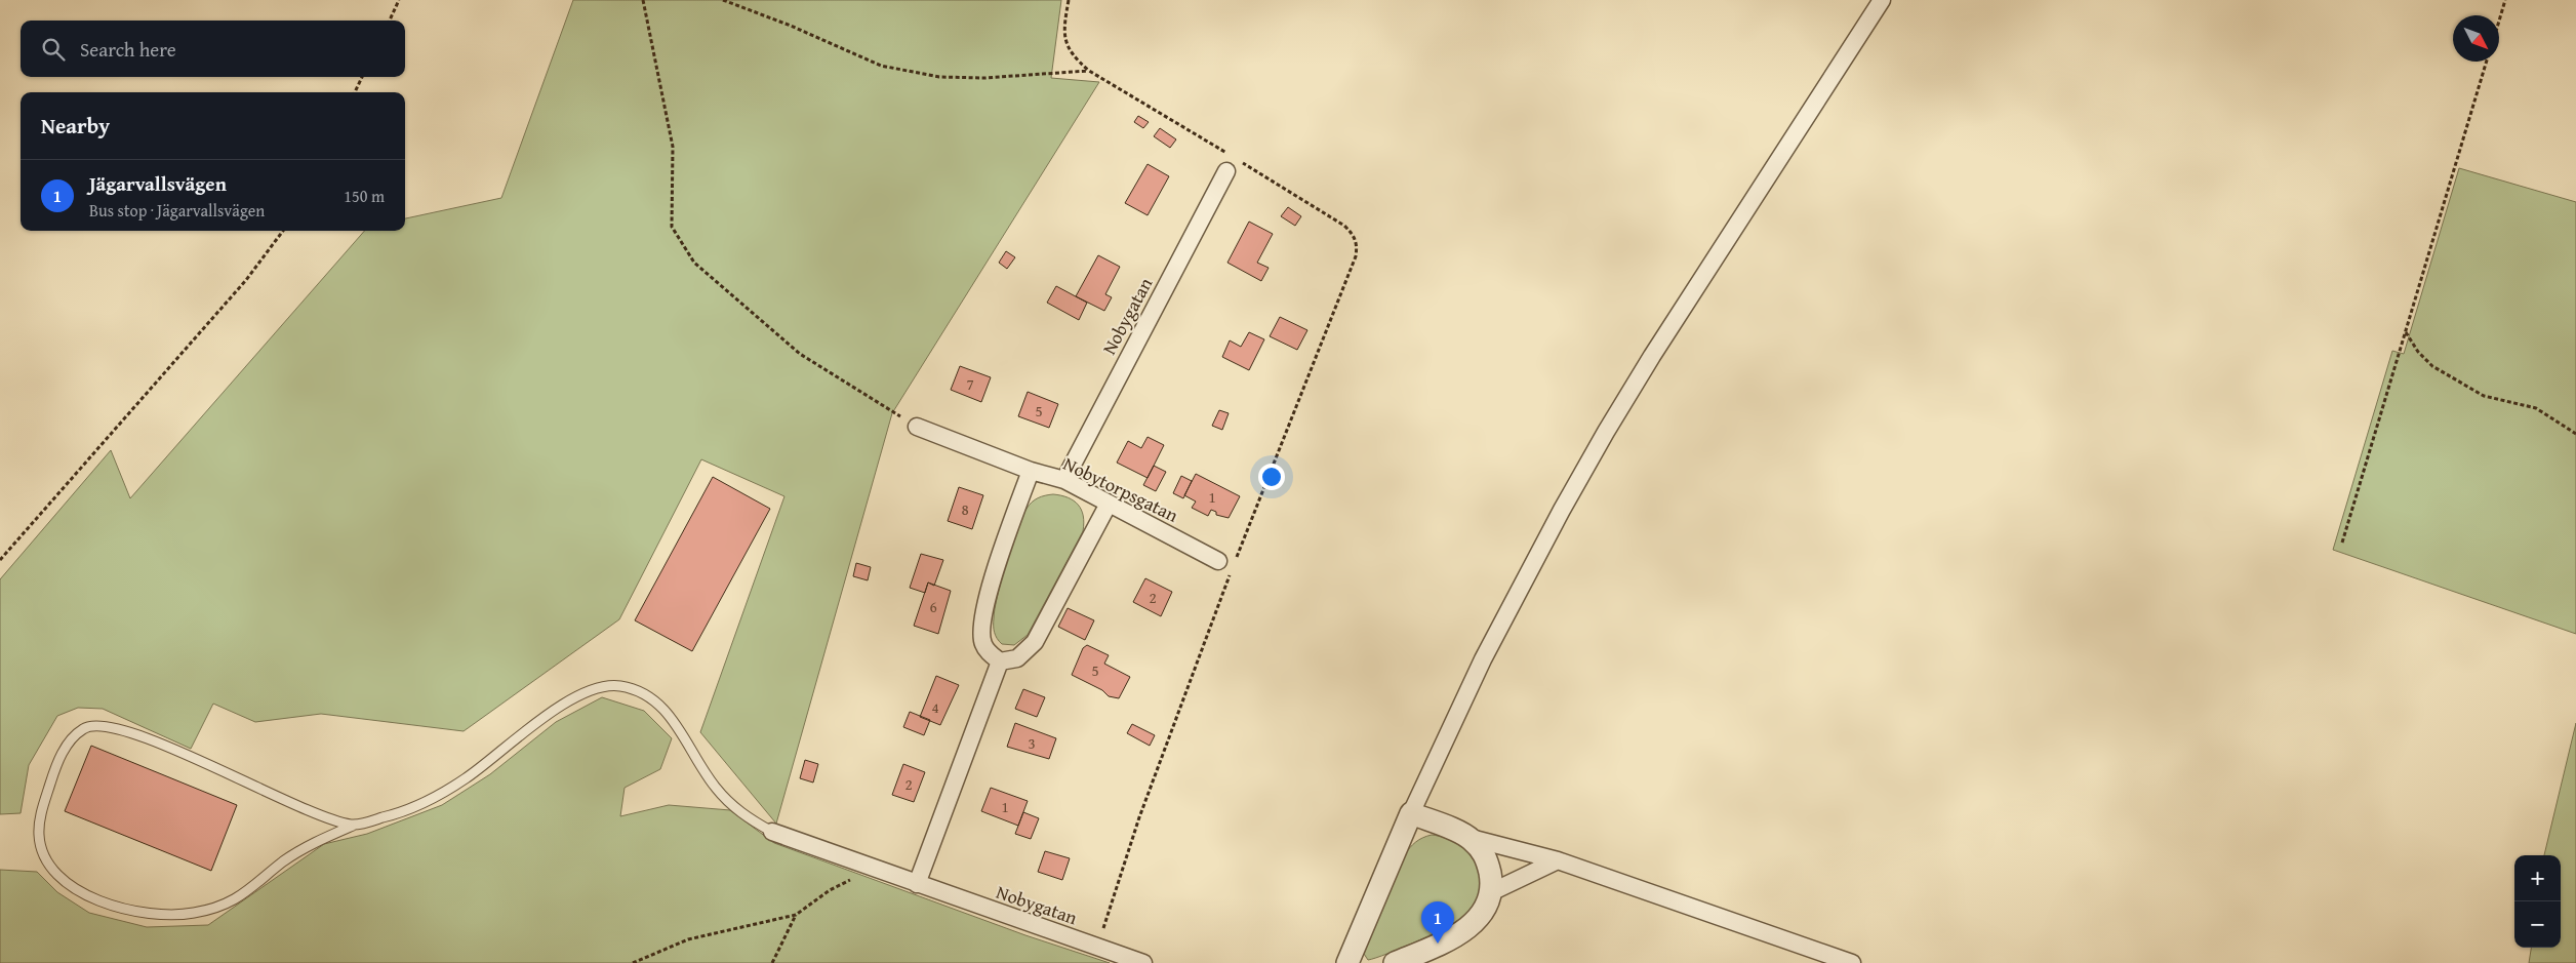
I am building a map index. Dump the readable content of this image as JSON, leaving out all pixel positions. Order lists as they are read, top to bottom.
{
  "streets": {
    "street": ["Nobygatan", "Nobytorpsgatan"]
  },
  "crossings": [
    ["Nobygatan", "Nobytorpsgatan"]
  ],
  "house_numbers": [
    "7",
    "5",
    "1",
    "8",
    "2",
    "6",
    "5",
    "4",
    "3",
    "2",
    "1"
  ],
  "north": "bottom right",
  "page": {
    "search": "Search here",
    "heading": "Nearby",
    "list": [
      {
        "mark": "1",
        "name": "Jägarvallsvägen",
        "note": "Bus stop · Jägarvallsvägen",
        "value": "150 m"
      }
    ],
    "map_buttons": ["+", "−"],
    "pins": "1"
  }
}
